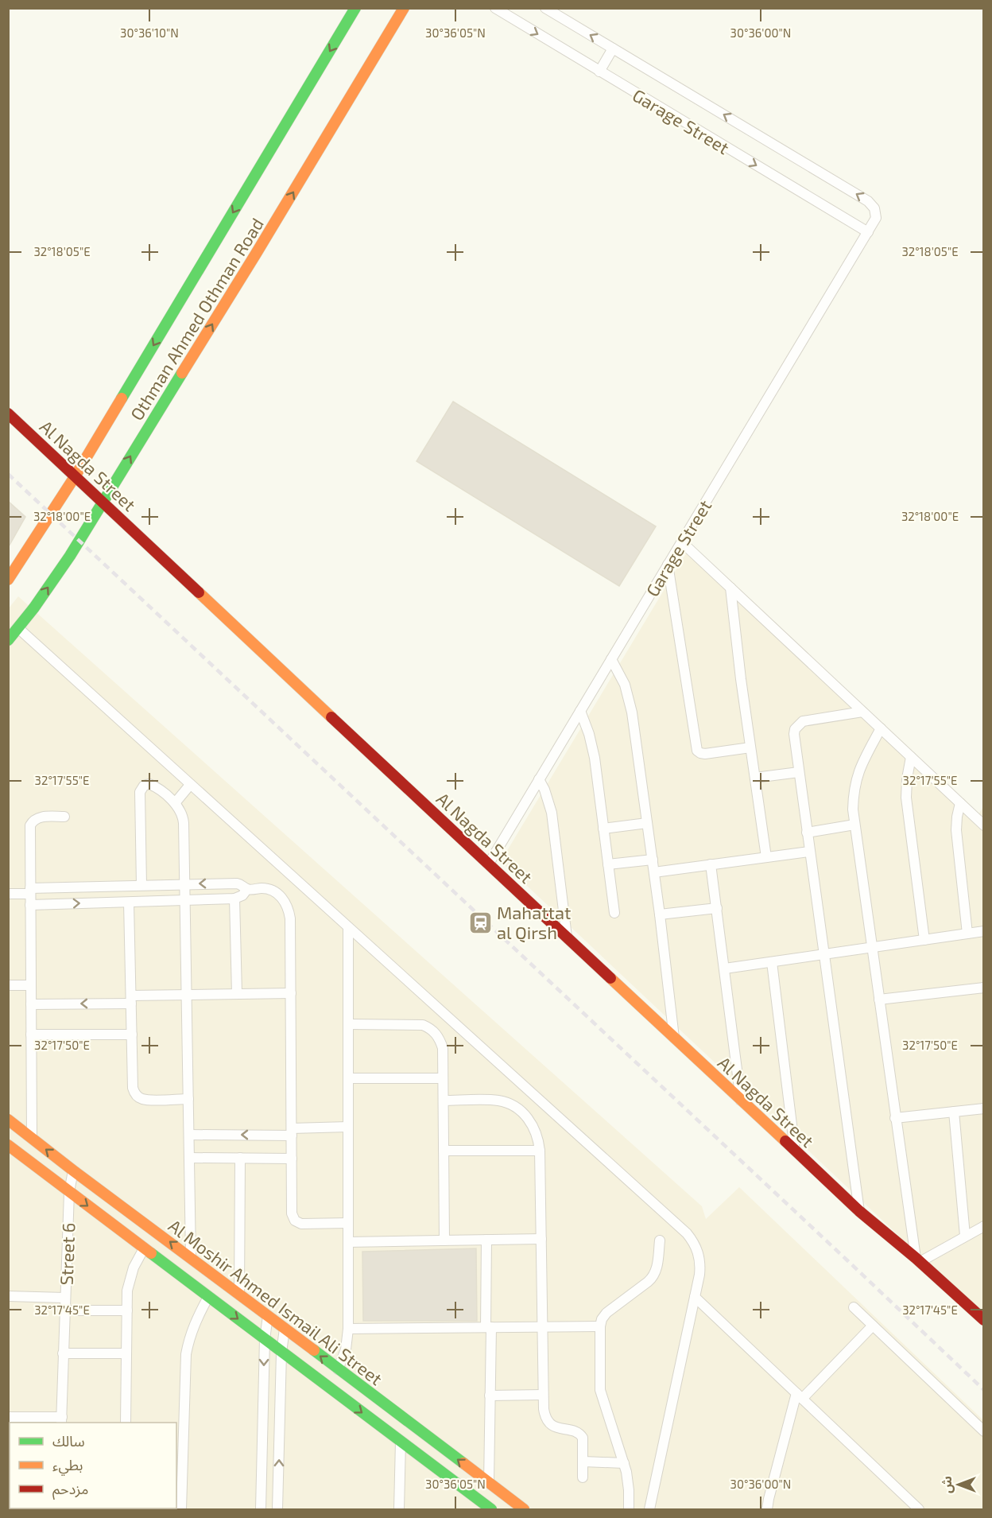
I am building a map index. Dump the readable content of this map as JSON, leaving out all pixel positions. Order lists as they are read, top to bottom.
{
  "streets": {
    "main road": ["Othman Ahmed Othman Road", "Al Nagda Street", "Al Moshir Ahmed Ismail Ali Street"],
    "street": ["Garage Street", "Street 6"]
  },
  "crossings": [
    ["Garage Street", "Al Nagda Street"],
    ["Othman Ahmed Othman Road", "Al Nagda Street"],
    ["Street 6", "Al Moshir Ahmed Ismail Ali Street"]
  ],
  "places": {
    "station": ["Mahattat al Qirsh"]
  },
  "legend": ["سالك", "بطيء", "مزدحم"],
  "north": "left",
  "coordinates": [
    "30°36'10\"N",
    "30°36'05\"N",
    "30°36'00\"N",
    "32°18'05\"E",
    "32°18'00\"E",
    "32°17'55\"E",
    "32°17'50\"E",
    "32°17'45\"E"
  ]
}
